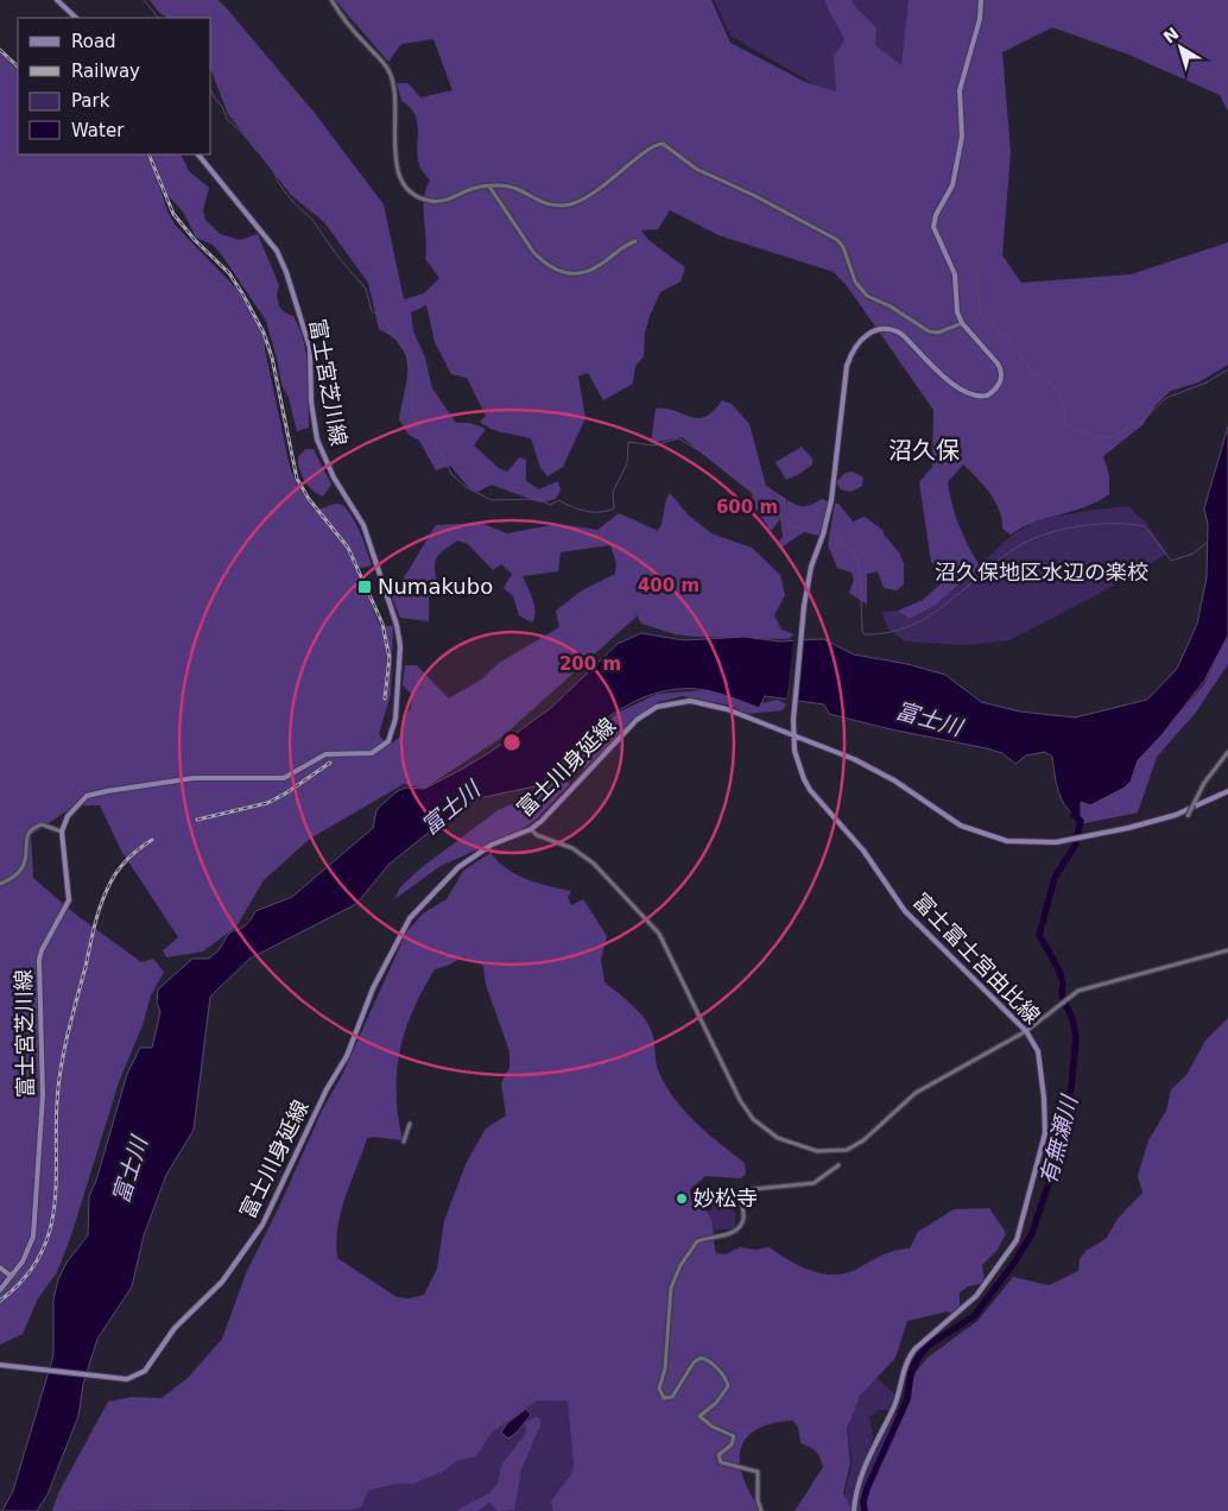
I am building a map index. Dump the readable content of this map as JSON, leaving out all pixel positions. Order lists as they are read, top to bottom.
{
  "streets": {
    "main road": ["富士宮芝川線", "富士川身延線", "富士富士宮由比線"]
  },
  "crossings": [
    ["富士川身延線", "富士富士宮由比線"]
  ],
  "districts": ["沼久保"],
  "water": ["富士川", "有無瀬川"],
  "parks": ["沼久保地区水辺の楽校"],
  "places": {
    "transit": ["Numakubo"],
    "other": ["妙松寺"]
  },
  "legend": [
    "Road",
    "Railway",
    "Park",
    "Water"
  ],
  "north": "top left",
  "rings": ["600 m", "400 m", "200 m"]
}
